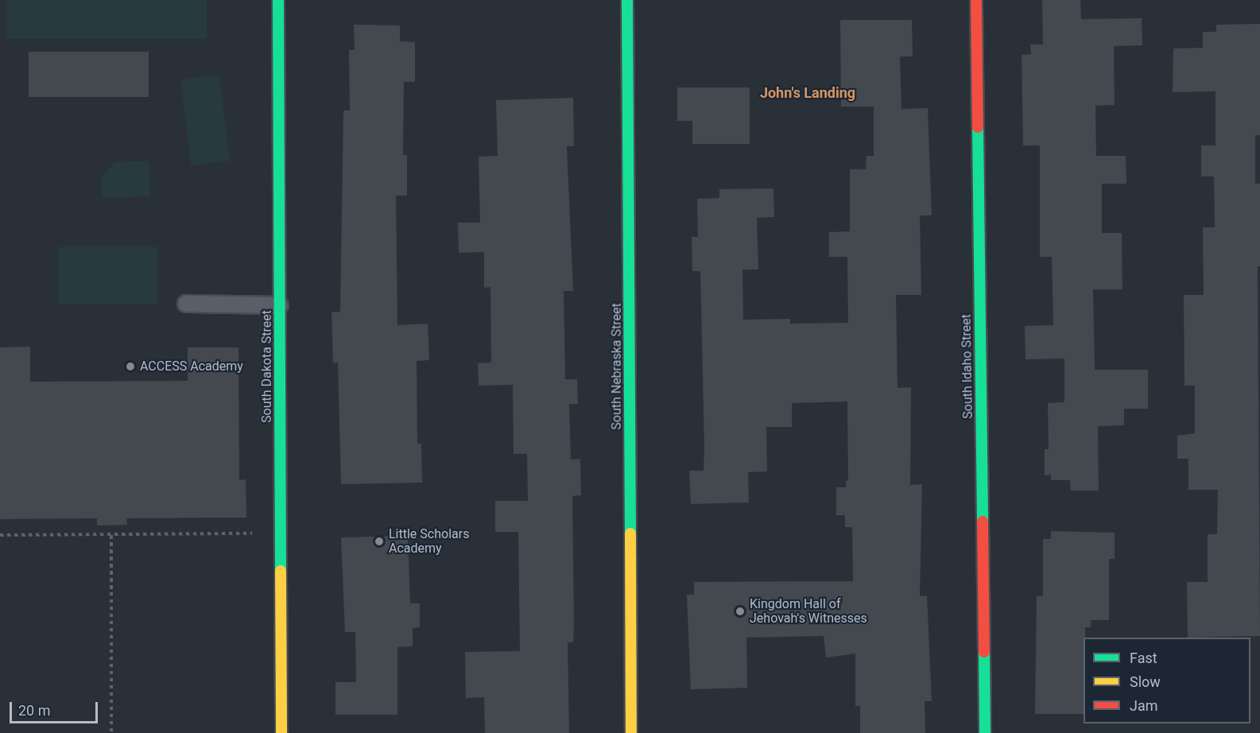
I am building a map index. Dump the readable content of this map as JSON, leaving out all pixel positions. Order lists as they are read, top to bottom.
{
  "streets": {
    "street": ["South Dakota Street", "South Nebraska Street", "South Idaho Street"]
  },
  "districts": ["John's Landing"],
  "places": ["ACCESS Academy", "Little Scholars Academy", "Kingdom Hall of Jehovah's Witnesses"],
  "legend": ["Fast", "Slow", "Jam"],
  "scale_bar": "20 m"
}
